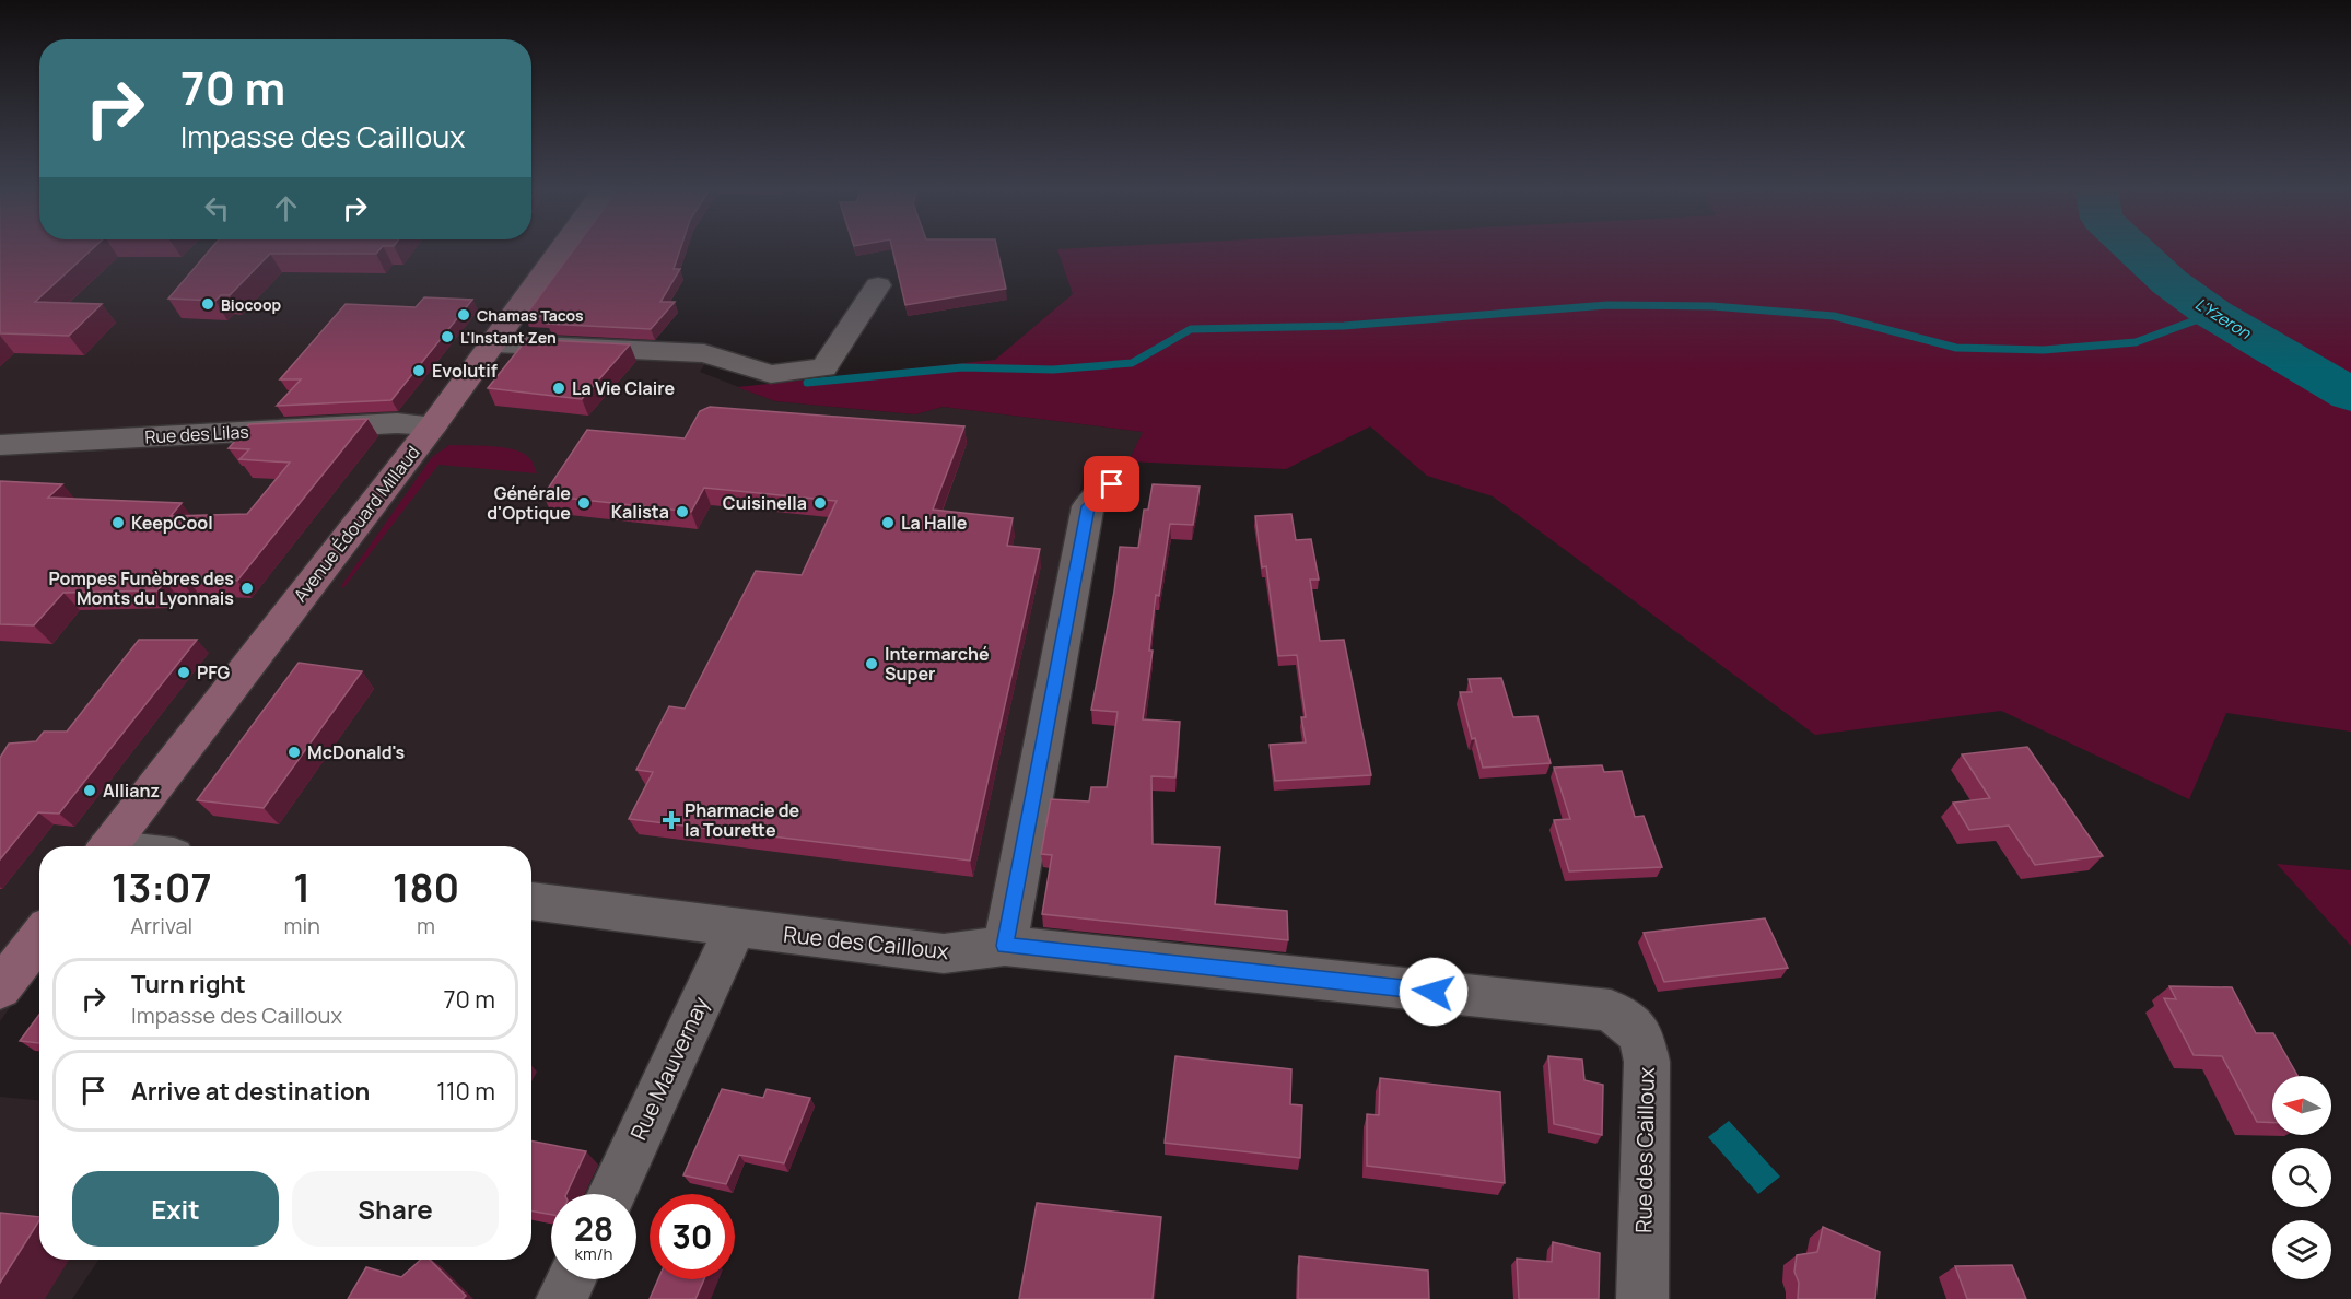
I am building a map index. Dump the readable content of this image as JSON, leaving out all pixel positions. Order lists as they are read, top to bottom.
{
  "streets": {
    "main road": ["Avenue Édouard Millaud"],
    "street": ["Rue des Lilas", "Rue des Cailloux", "Rue Mauvernay"]
  },
  "crossings": [
    ["Rue des Lilas", "Avenue Édouard Millaud"],
    ["Rue des Cailloux", "Rue Mauvernay"]
  ],
  "water": ["L'Yzeron"],
  "places": {
    "other": [
      "Biocoop",
      "Chamas Tacos",
      "L'Instant Zen",
      "Evolutif",
      "La Vie Claire",
      "Générale d'Optique",
      "Cuisinella",
      "Kalista",
      "KeepCool",
      "La Halle",
      "Pompes Funèbres des Monts du Lyonnais",
      "Intermarché Super",
      "PFG",
      "McDonald's",
      "Allianz"
    ],
    "health": ["Pharmacie de la Tourette"]
  },
  "north": "left",
  "page": {
    "turn": ["70 m", "Impasse des Cailloux"],
    "eta": [
      "13:07",
      "Arrival",
      "1",
      "min",
      "180",
      "m"
    ],
    "list": [
      {
        "name": "Turn right",
        "note": "Impasse des Cailloux",
        "value": "70 m"
      },
      {
        "name": "Arrive at destination",
        "value": "110 m"
      }
    ],
    "buttons": ["Exit", "Share"],
    "speed": "28 km/h",
    "limit": "30"
  }
}
